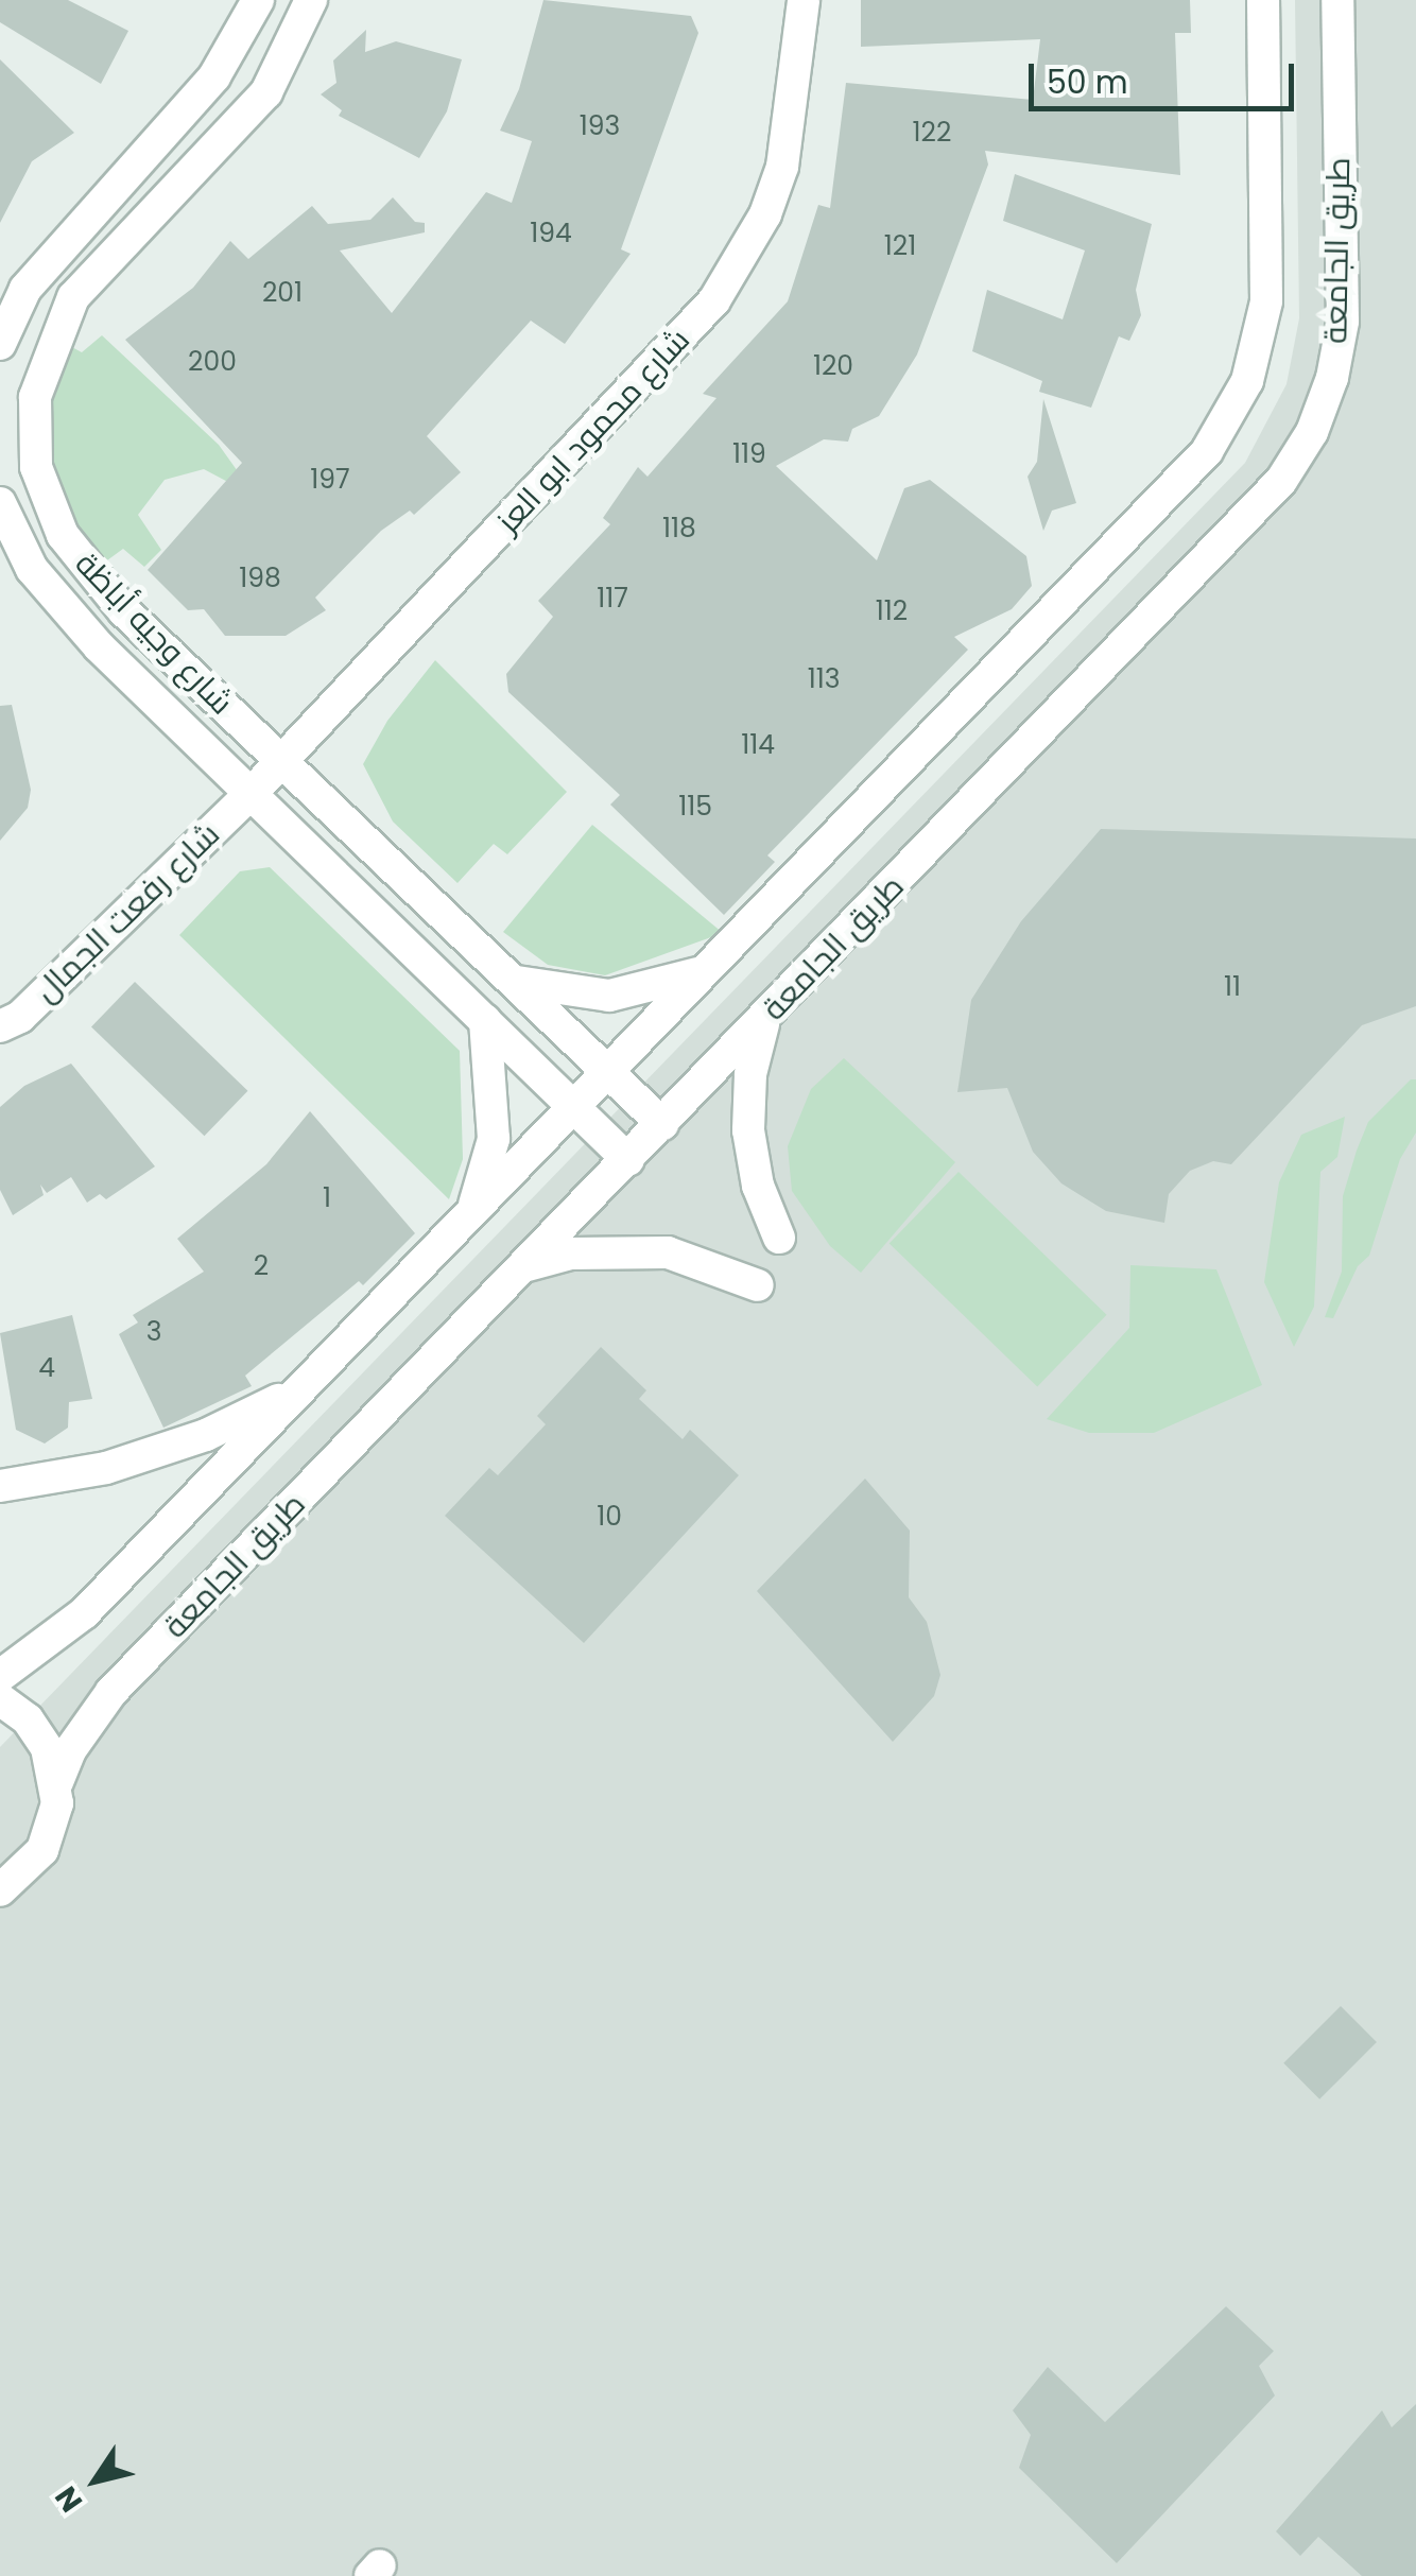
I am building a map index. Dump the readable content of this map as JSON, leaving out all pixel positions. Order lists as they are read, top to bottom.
{
  "streets": {
    "street": [
      "طريق الجامعة",
      "شارع محمود ابو العز",
      "شارع وجيه أباظة",
      "شارع رفعت الجمال"
    ]
  },
  "crossings": [
    ["طريق الجامعة", "شارع وجيه أباظة"],
    ["شارع محمود ابو العز", "شارع وجيه أباظة"],
    ["شارع محمود ابو العز", "شارع رفعت الجمال"],
    ["شارع وجيه أباظة", "شارع رفعت الجمال"]
  ],
  "house_numbers": [
    "193",
    "122",
    "194",
    "121",
    "201",
    "200",
    "120",
    "119",
    "197",
    "118",
    "198",
    "117",
    "112",
    "113",
    "114",
    "115",
    "11",
    "1",
    "2",
    "3",
    "4",
    "10"
  ],
  "scale_bar": "50 m",
  "north": "bottom left"
}
